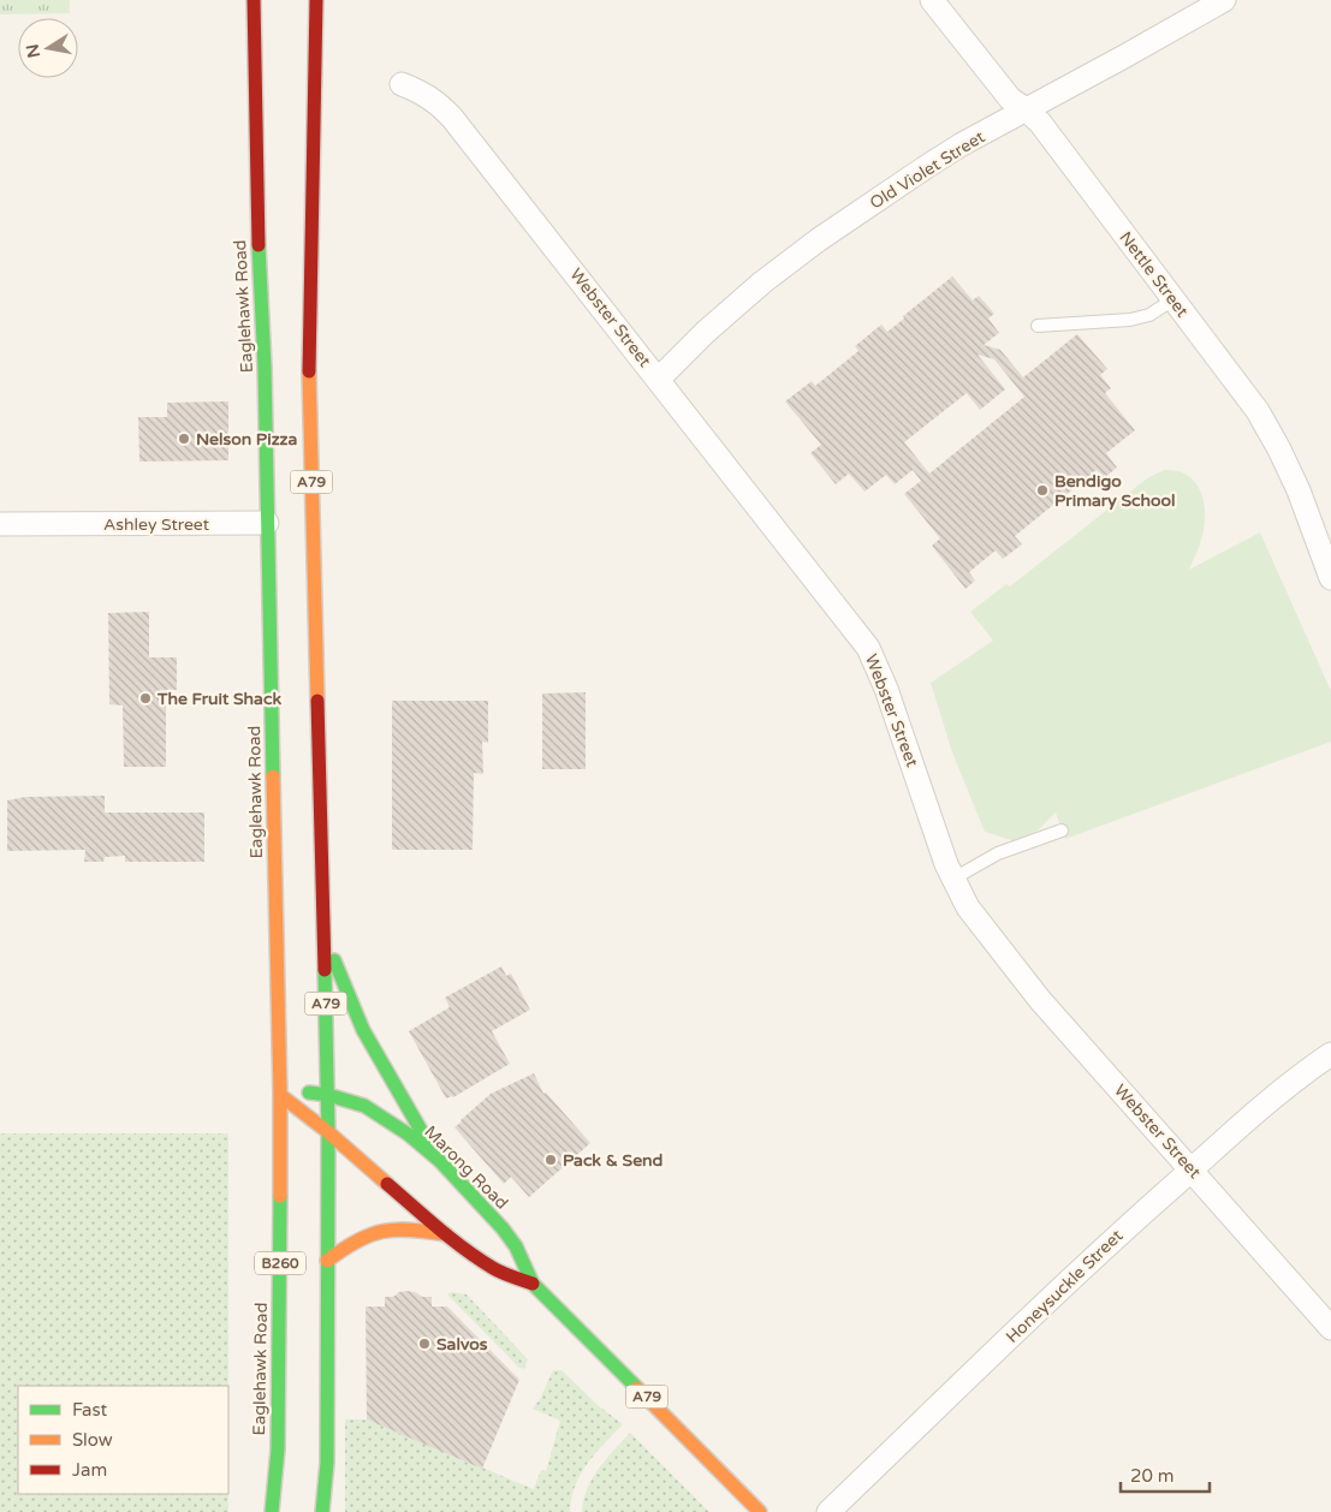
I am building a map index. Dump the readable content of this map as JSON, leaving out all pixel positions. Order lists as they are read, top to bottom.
{
  "streets": {
    "main road": [
      "Eaglehawk Road",
      "A79",
      "Marong Road",
      "B260"
    ],
    "street": [
      "Old Violet Street",
      "Nettle Street",
      "Webster Street",
      "Ashley Street",
      "Honeysuckle Street"
    ]
  },
  "crossings": [
    ["Old Violet Street", "Nettle Street"],
    ["Old Violet Street", "Webster Street"],
    ["Eaglehawk Road", "Ashley Street"],
    ["Eaglehawk Road", "Marong Road"],
    ["Webster Street", "Honeysuckle Street"],
    ["A79", "Marong Road"],
    ["Marong Road", "B260"]
  ],
  "places": [
    "Nelson Pizza",
    "Bendigo Primary School",
    "The Fruit Shack",
    "Pack & Send",
    "Salvos"
  ],
  "legend": ["Fast", "Slow", "Jam"],
  "scale_bar": "20 m",
  "north": "left"
}
